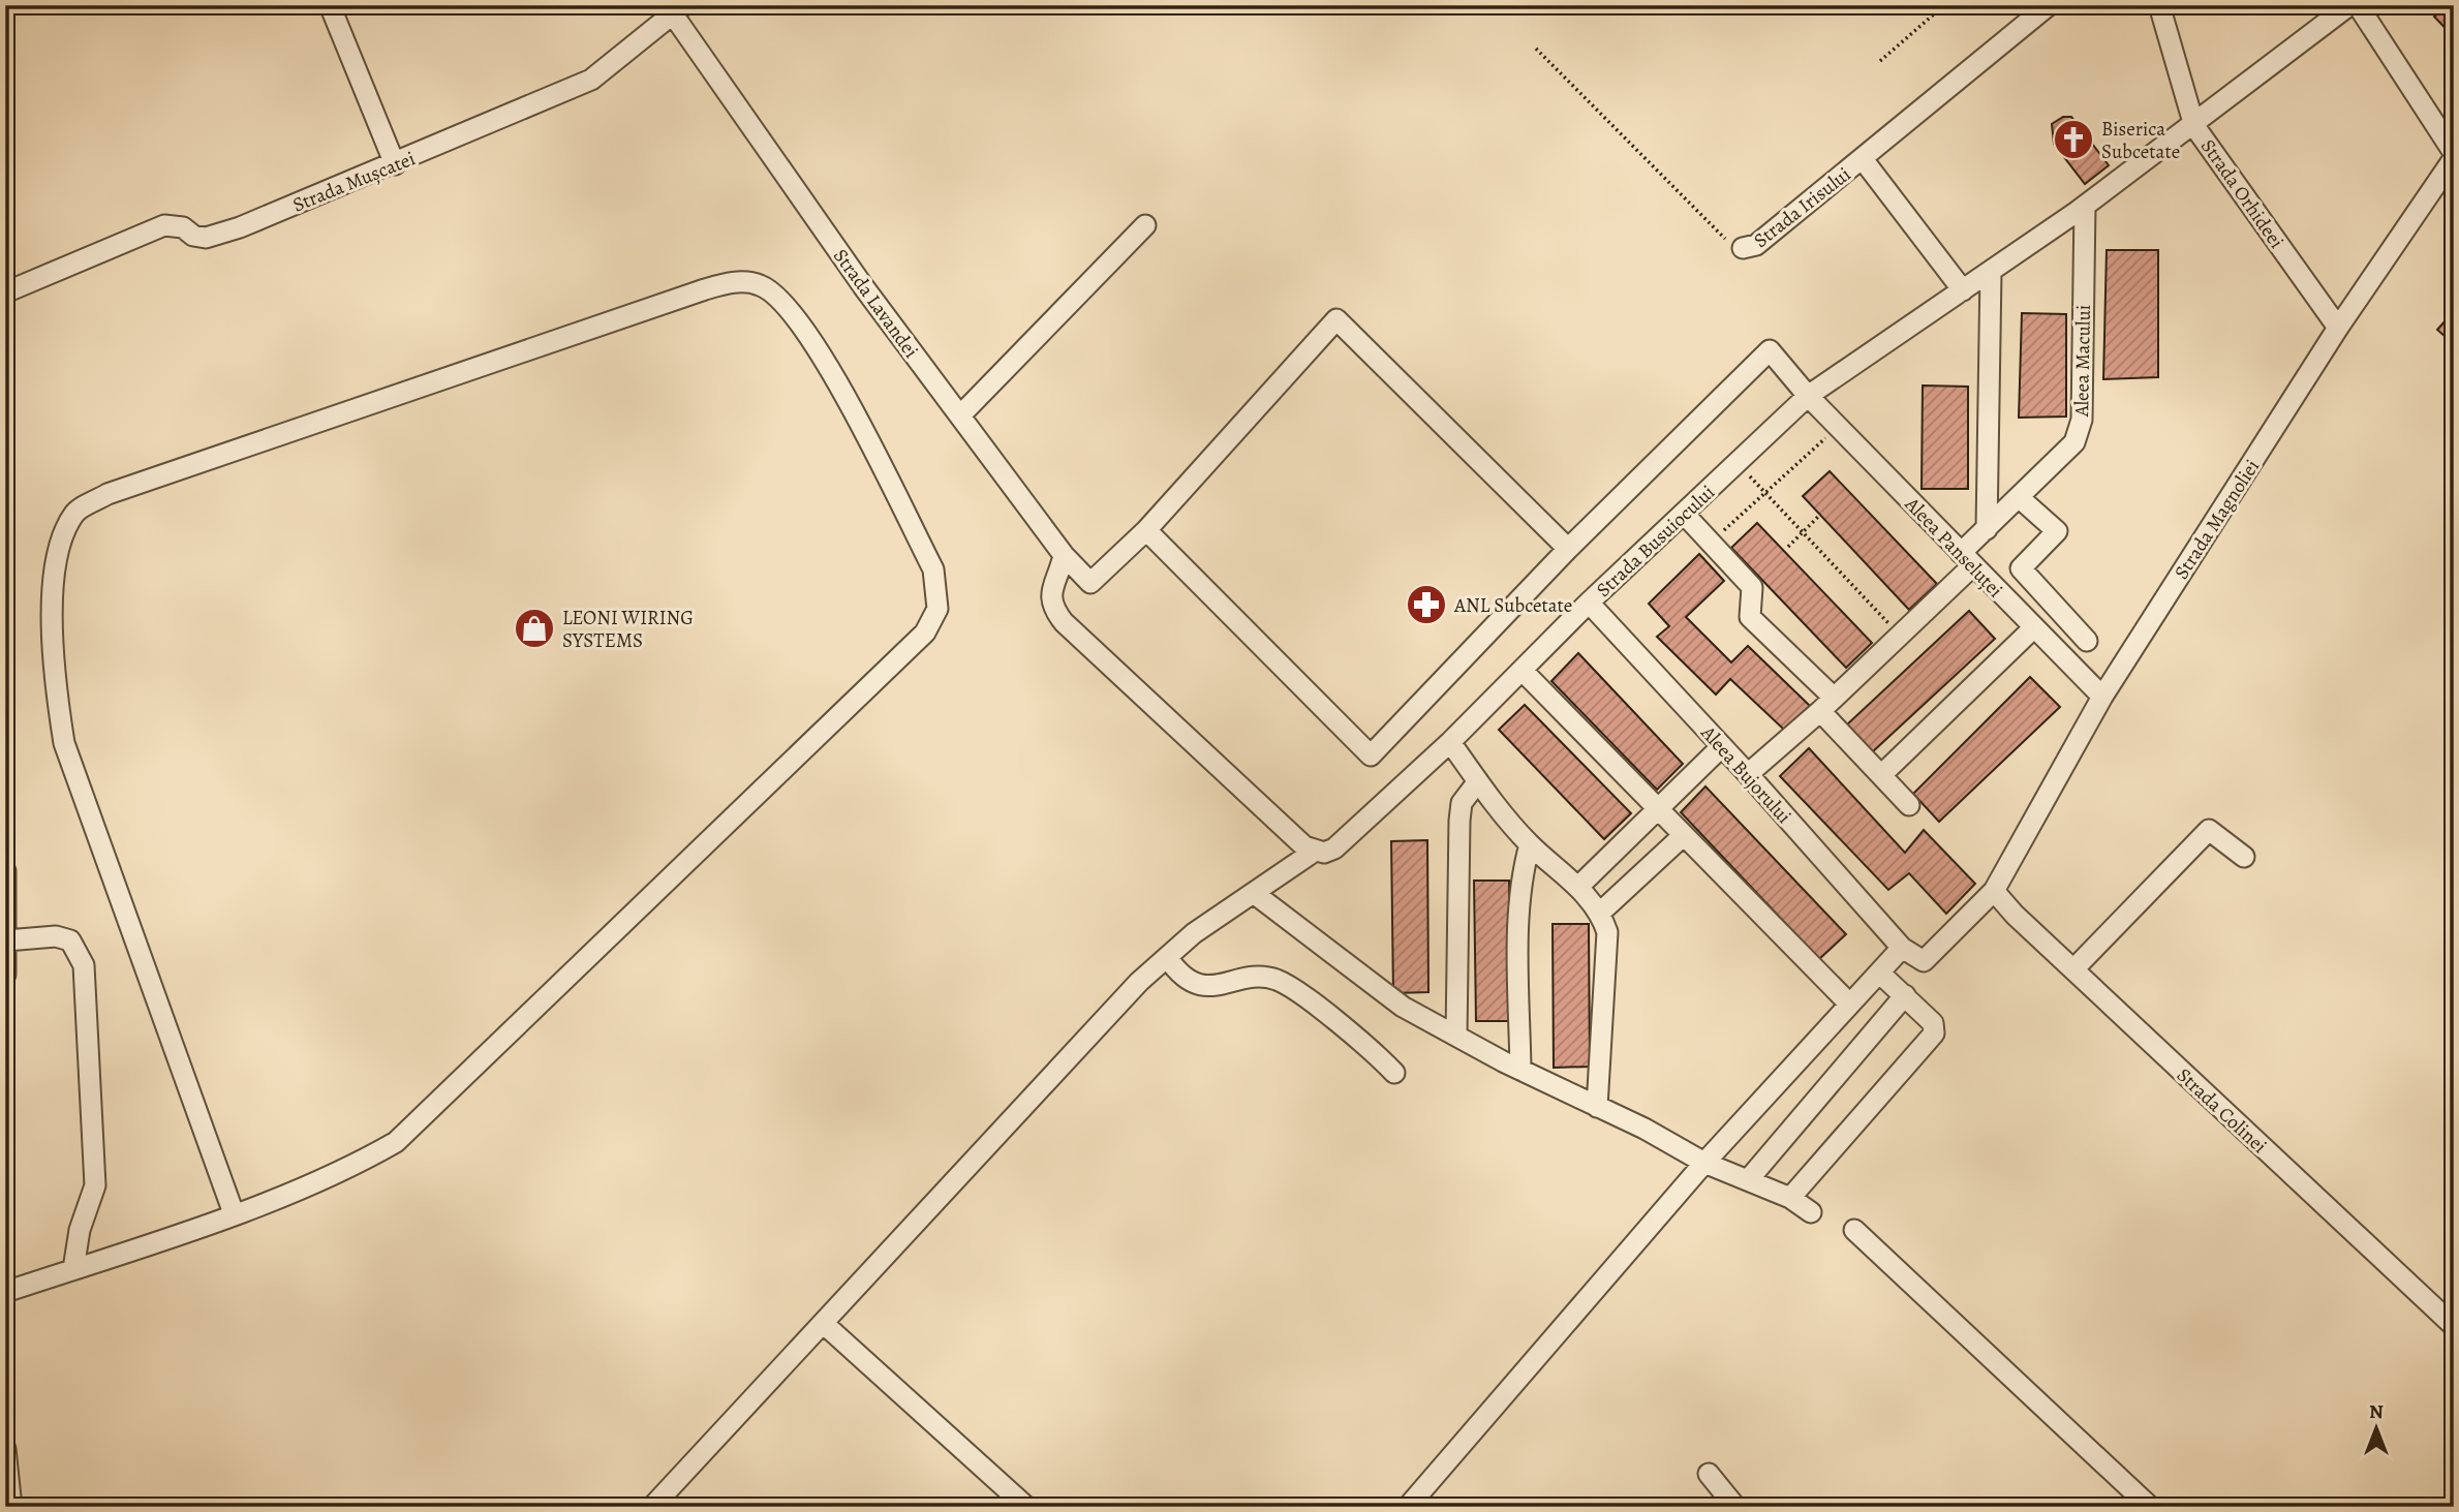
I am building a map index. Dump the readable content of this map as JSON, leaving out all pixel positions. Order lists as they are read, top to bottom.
{
  "streets": {
    "street": [
      "Strada Mușcatei",
      "Strada Orhideei",
      "Strada Irisului",
      "Strada Lavandei",
      "Aleea Macului",
      "Strada Magnoliei",
      "Strada Busuiocului",
      "Aleea Panseluței",
      "Aleea Bujorului",
      "Strada Colinei"
    ]
  },
  "crossings": [
    ["Strada Mușcatei", "Strada Lavandei"],
    ["Strada Orhideei", "Strada Magnoliei"],
    ["Strada Orhideei", "Strada Busuiocului"],
    ["Aleea Macului", "Strada Busuiocului"],
    ["Aleea Macului", "Aleea Panseluței"],
    ["Aleea Macului", "Aleea Bujorului"],
    ["Strada Magnoliei", "Aleea Panseluței"],
    ["Strada Magnoliei", "Aleea Bujorului"],
    ["Strada Magnoliei", "Strada Colinei"],
    ["Strada Busuiocului", "Aleea Panseluței"],
    ["Strada Busuiocului", "Aleea Bujorului"]
  ],
  "places": {
    "church": ["Biserica Subcetate"],
    "pharmacy": ["ANL Subcetate"],
    "shop": ["LEONI WIRING SYSTEMS"]
  },
  "north": "top"
}
